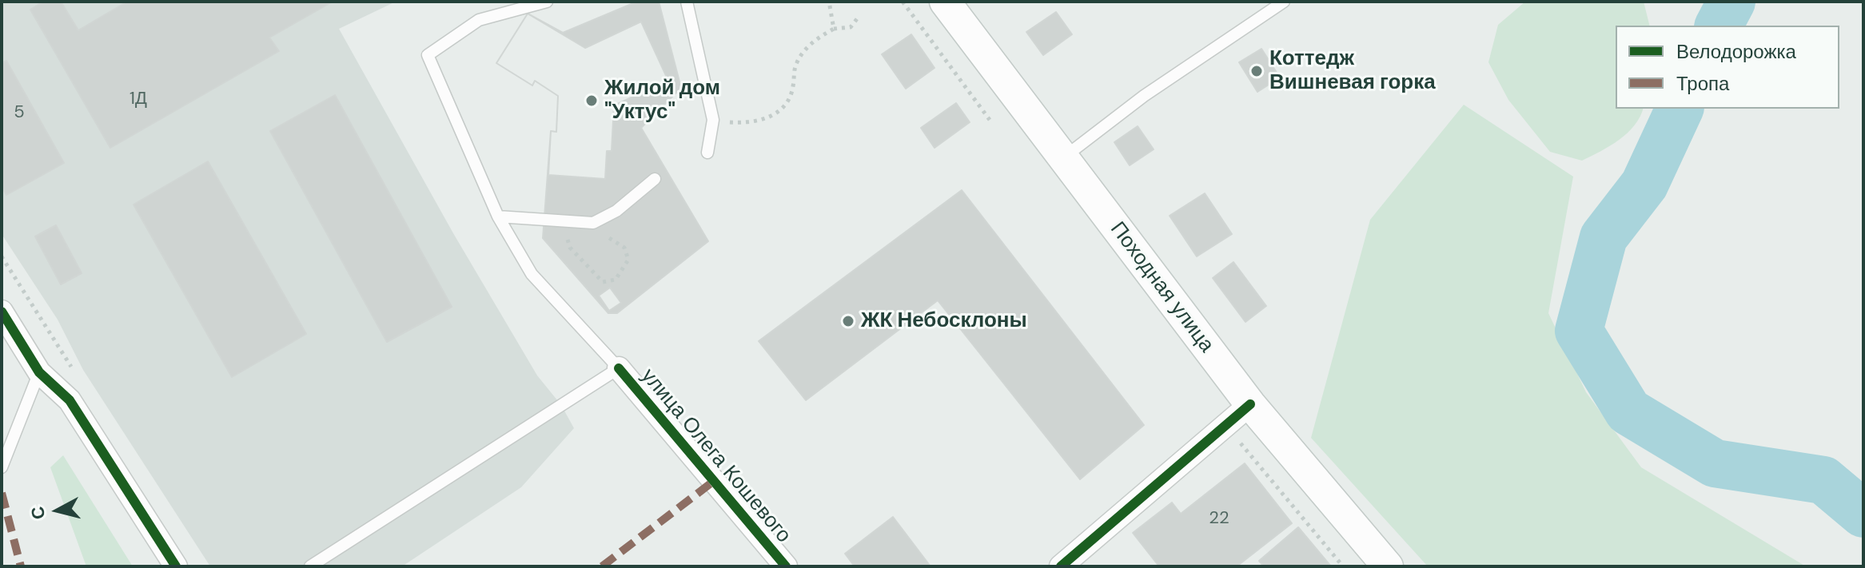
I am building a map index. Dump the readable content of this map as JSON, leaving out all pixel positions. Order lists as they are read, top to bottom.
{
  "streets": {
    "main road": ["Походная улица"],
    "street": ["улица Олега Кошевого"]
  },
  "places": ["Коттедж Вишневая горка", "Жилой дом \"Уктус\"", "ЖК Небосклоны"],
  "house_numbers": ["1Д", "5", "22"],
  "legend": ["Велодорожка", "Тропа"],
  "north": "left"
}
